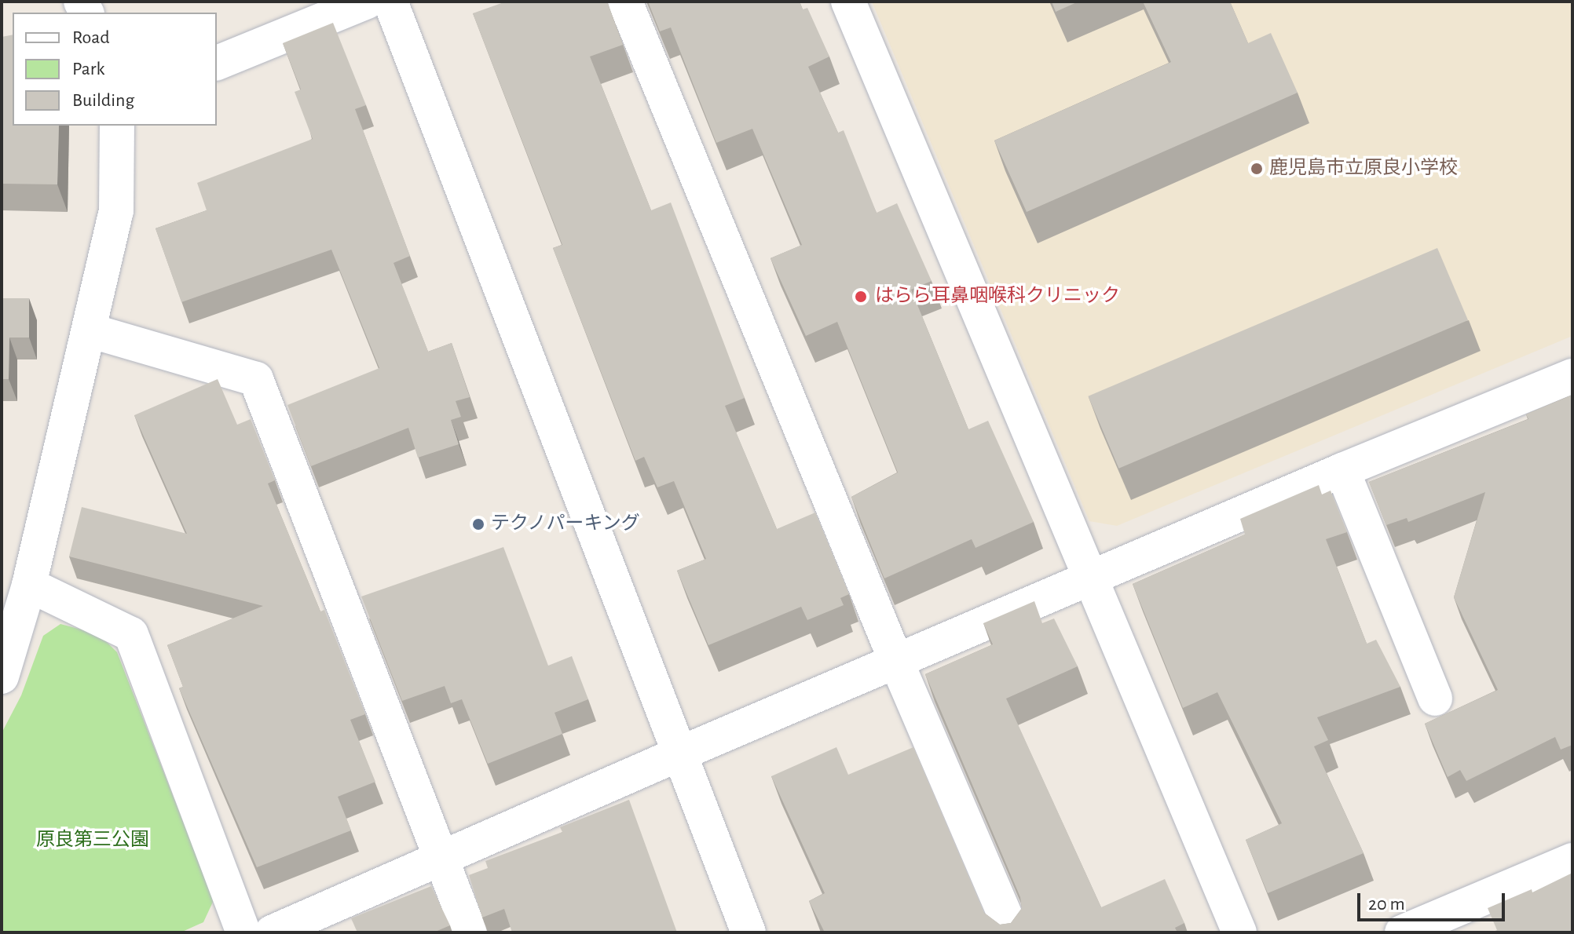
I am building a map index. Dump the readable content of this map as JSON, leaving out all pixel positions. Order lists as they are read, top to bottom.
{
  "parks": ["原良第三公園"],
  "places": ["鹿児島市立原良小学校", "はらら耳鼻咽喉科クリニック", "テクノパーキング"],
  "legend": ["Road", "Park", "Building"],
  "scale_bar": "20 m"
}
